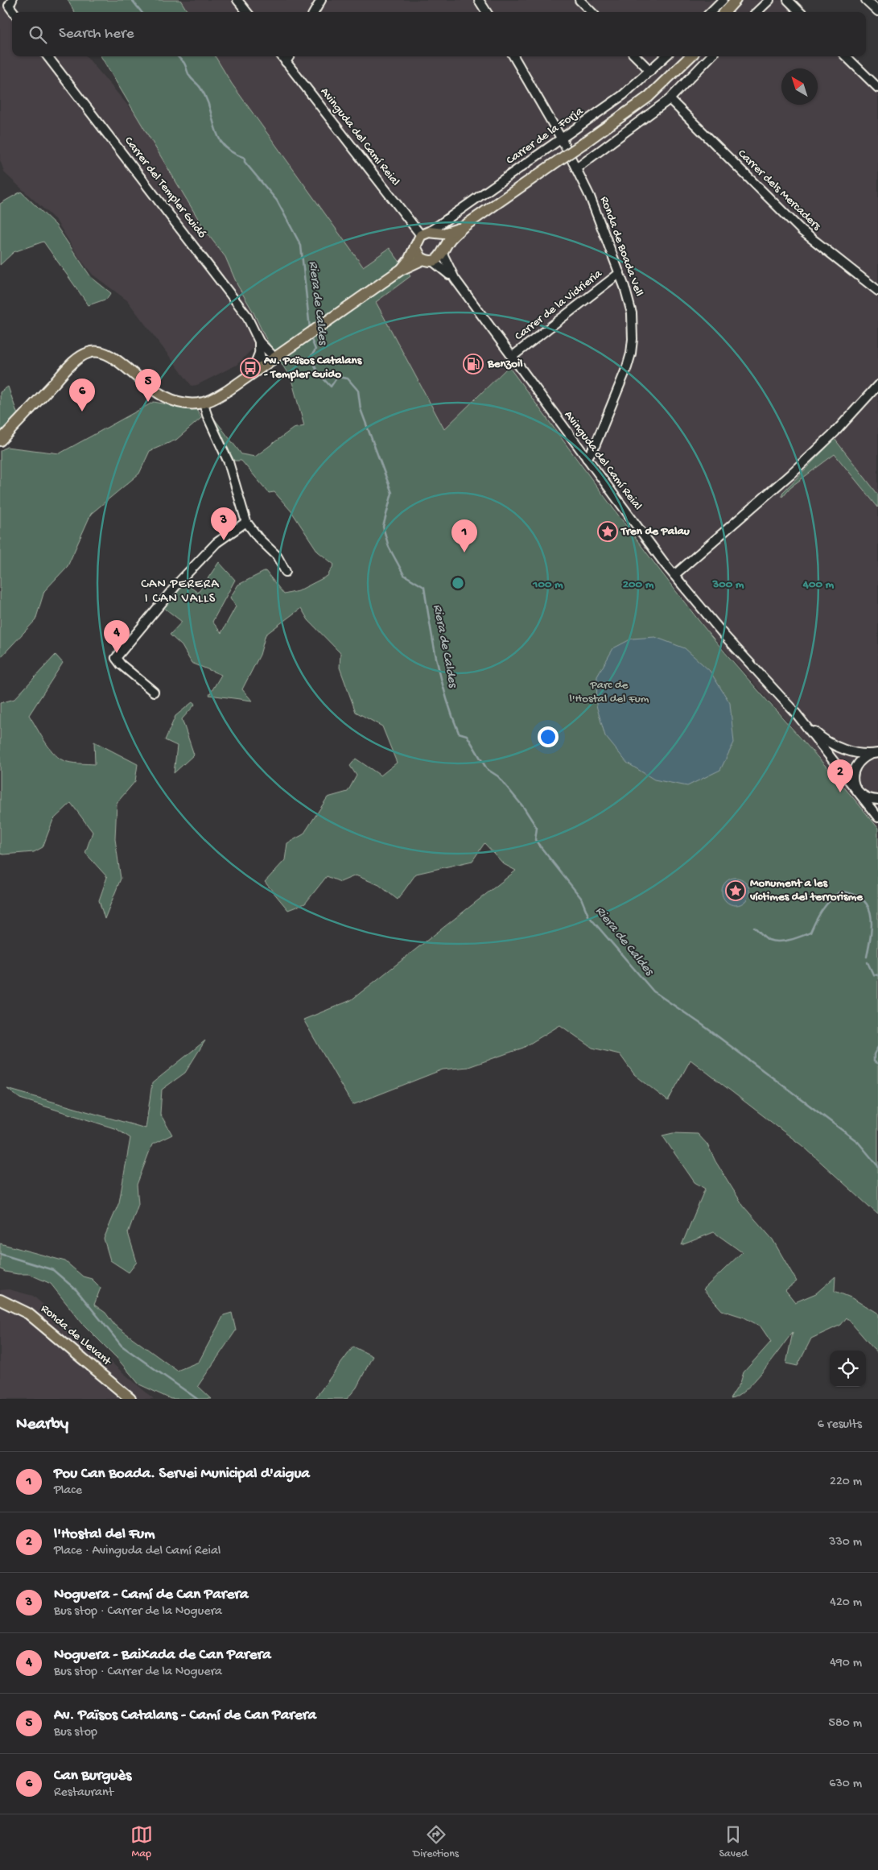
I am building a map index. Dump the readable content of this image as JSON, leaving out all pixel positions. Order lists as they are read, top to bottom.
{
  "streets": {
    "main road": ["Ronda de Llevant"],
    "street": [
      "Carrer de la Forja",
      "Avinguda del Camí Reial",
      "Carrer del Templer Guidó",
      "Carrer dels Mercaders",
      "Ronda de Boada Vell",
      "Carrer de la Vidrieria"
    ]
  },
  "crossings": [
    ["Carrer de la Forja", "Avinguda del Camí Reial"],
    ["Carrer de la Forja", "Ronda de Boada Vell"],
    ["Avinguda del Camí Reial", "Ronda de Boada Vell"],
    ["Avinguda del Camí Reial", "Carrer de la Vidrieria"],
    ["Ronda de Boada Vell", "Carrer de la Vidrieria"]
  ],
  "districts": ["CAN PERERA I CAN VALLS"],
  "water": ["Riera de Caldes"],
  "parks": ["Parc de l'Hostal del Fum"],
  "places": {
    "fuel station": ["Benzoil"],
    "bus stop": ["Av. Països Catalans - Templer Guido"],
    "place": ["Tren de Palau", "Monument a les víctimes del terrorisme"]
  },
  "north": "top left",
  "page": {
    "search": "Search here",
    "pins": [
      "5",
      "6",
      "3",
      "1",
      "4",
      "2"
    ],
    "heading": ["Nearby", "6 results"],
    "list": [
      {
        "mark": "1",
        "name": "Pou Can Boada. Servei Municipal d'aigua",
        "note": "Place",
        "value": "220 m"
      },
      {
        "mark": "2",
        "name": "l'Hostal del Fum",
        "note": "Place · Avinguda del Camí Reial",
        "value": "330 m"
      },
      {
        "mark": "3",
        "name": "Noguera - Camí de Can Parera",
        "note": "Bus stop · Carrer de la Noguera",
        "value": "420 m"
      },
      {
        "mark": "4",
        "name": "Noguera - Baixada de Can Parera",
        "note": "Bus stop · Carrer de la Noguera",
        "value": "490 m"
      },
      {
        "mark": "5",
        "name": "Av. Països Catalans - Camí de Can Parera",
        "note": "Bus stop",
        "value": "580 m"
      },
      {
        "mark": "6",
        "name": "Can Burguès",
        "note": "Restaurant",
        "value": "630 m"
      }
    ],
    "nav": ["Map", "Directions", "Saved"]
  },
  "rings": [
    "100 m",
    "200 m",
    "300 m",
    "400 m"
  ]
}
